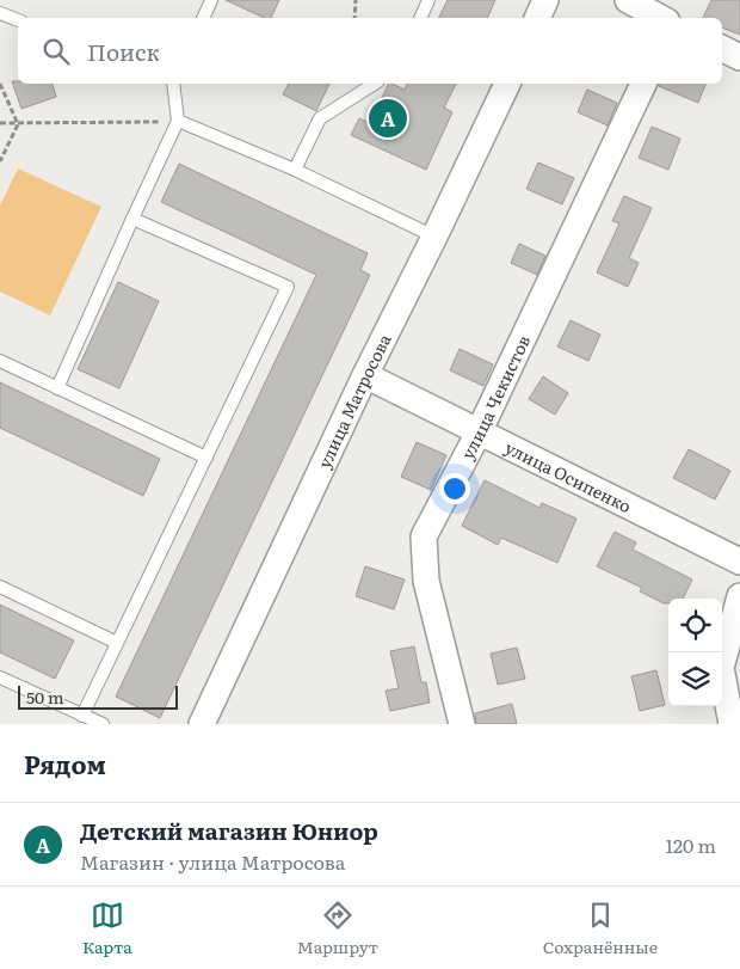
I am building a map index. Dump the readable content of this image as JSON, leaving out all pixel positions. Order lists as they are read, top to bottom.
{
  "streets": {
    "street": ["улица Чекистов", "улица Матросова", "улица Осипенко"]
  },
  "crossings": [
    ["улица Чекистов", "улица Осипенко"],
    ["улица Матросова", "улица Осипенко"]
  ],
  "scale_bar": "50 m",
  "page": {
    "search": "Поиск",
    "pins": "A",
    "scale": "50 m",
    "heading": "Рядом",
    "list": [
      {
        "mark": "A",
        "name": "Детский магазин Юниор",
        "note": "Магазин · улица Матросова",
        "value": "120 m"
      }
    ],
    "nav": ["Карта", "Маршрут", "Сохранённые"]
  }
}
